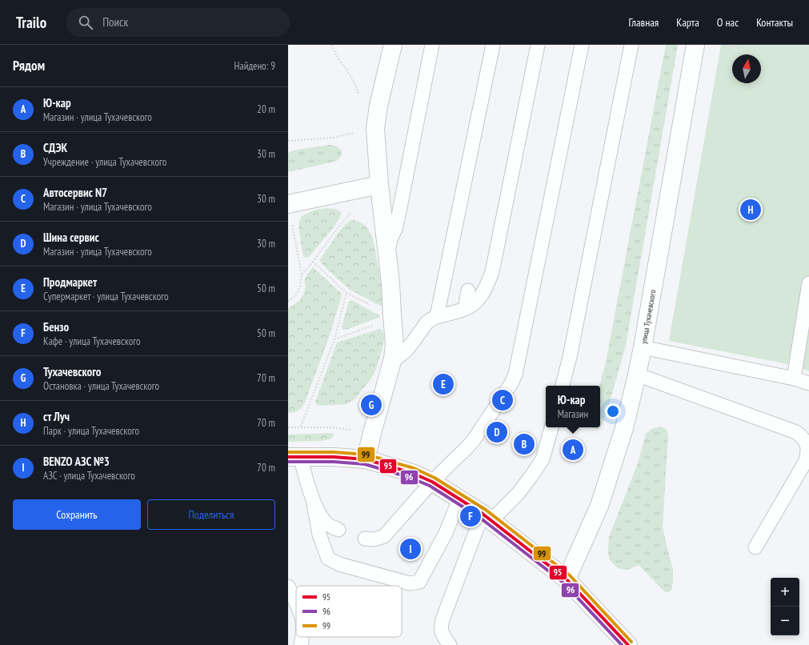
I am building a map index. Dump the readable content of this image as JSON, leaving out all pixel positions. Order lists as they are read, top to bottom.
{
  "streets": {
    "street": ["улица Тухачевского"]
  },
  "lines": ["transit line 99", "transit line 95", "transit line 96"],
  "legend": ["95", "96", "99"],
  "north": "top",
  "page": {
    "header": "Trailo",
    "search": "Поиск",
    "nav": [
      "Главная",
      "Карта",
      "О нас",
      "Контакты"
    ],
    "heading": ["Рядом", "Найдено: 9"],
    "list": [
      {
        "mark": "A",
        "name": "Ю-кар",
        "note": "Магазин · улица Тухачевского",
        "value": "20 m"
      },
      {
        "mark": "B",
        "name": "СДЭК",
        "note": "Учреждение · улица Тухачевского",
        "value": "30 m"
      },
      {
        "mark": "C",
        "name": "Автосервис N7",
        "note": "Магазин · улица Тухачевского",
        "value": "30 m"
      },
      {
        "mark": "D",
        "name": "Шина сервис",
        "note": "Магазин · улица Тухачевского",
        "value": "30 m"
      },
      {
        "mark": "E",
        "name": "Продмаркет",
        "note": "Супермаркет · улица Тухачевского",
        "value": "50 m"
      },
      {
        "mark": "F",
        "name": "Бензо",
        "note": "Кафе · улица Тухачевского",
        "value": "50 m"
      },
      {
        "mark": "G",
        "name": "Тухачевского",
        "note": "Остановка · улица Тухачевского",
        "value": "70 m"
      },
      {
        "mark": "H",
        "name": "ст Луч",
        "note": "Парк · улица Тухачевского",
        "value": "70 m"
      },
      {
        "mark": "I",
        "name": "BENZO АЗС №3",
        "note": "АЗС · улица Тухачевского",
        "value": "70 m"
      }
    ],
    "pins": [
      "H",
      "E",
      "C",
      "G",
      "D",
      "B",
      "A",
      "F",
      "I"
    ],
    "popup": ["Ю-кар", "Магазин"],
    "buttons": ["Сохранить", "Поделиться"],
    "map_buttons": ["+", "−"]
  }
}
